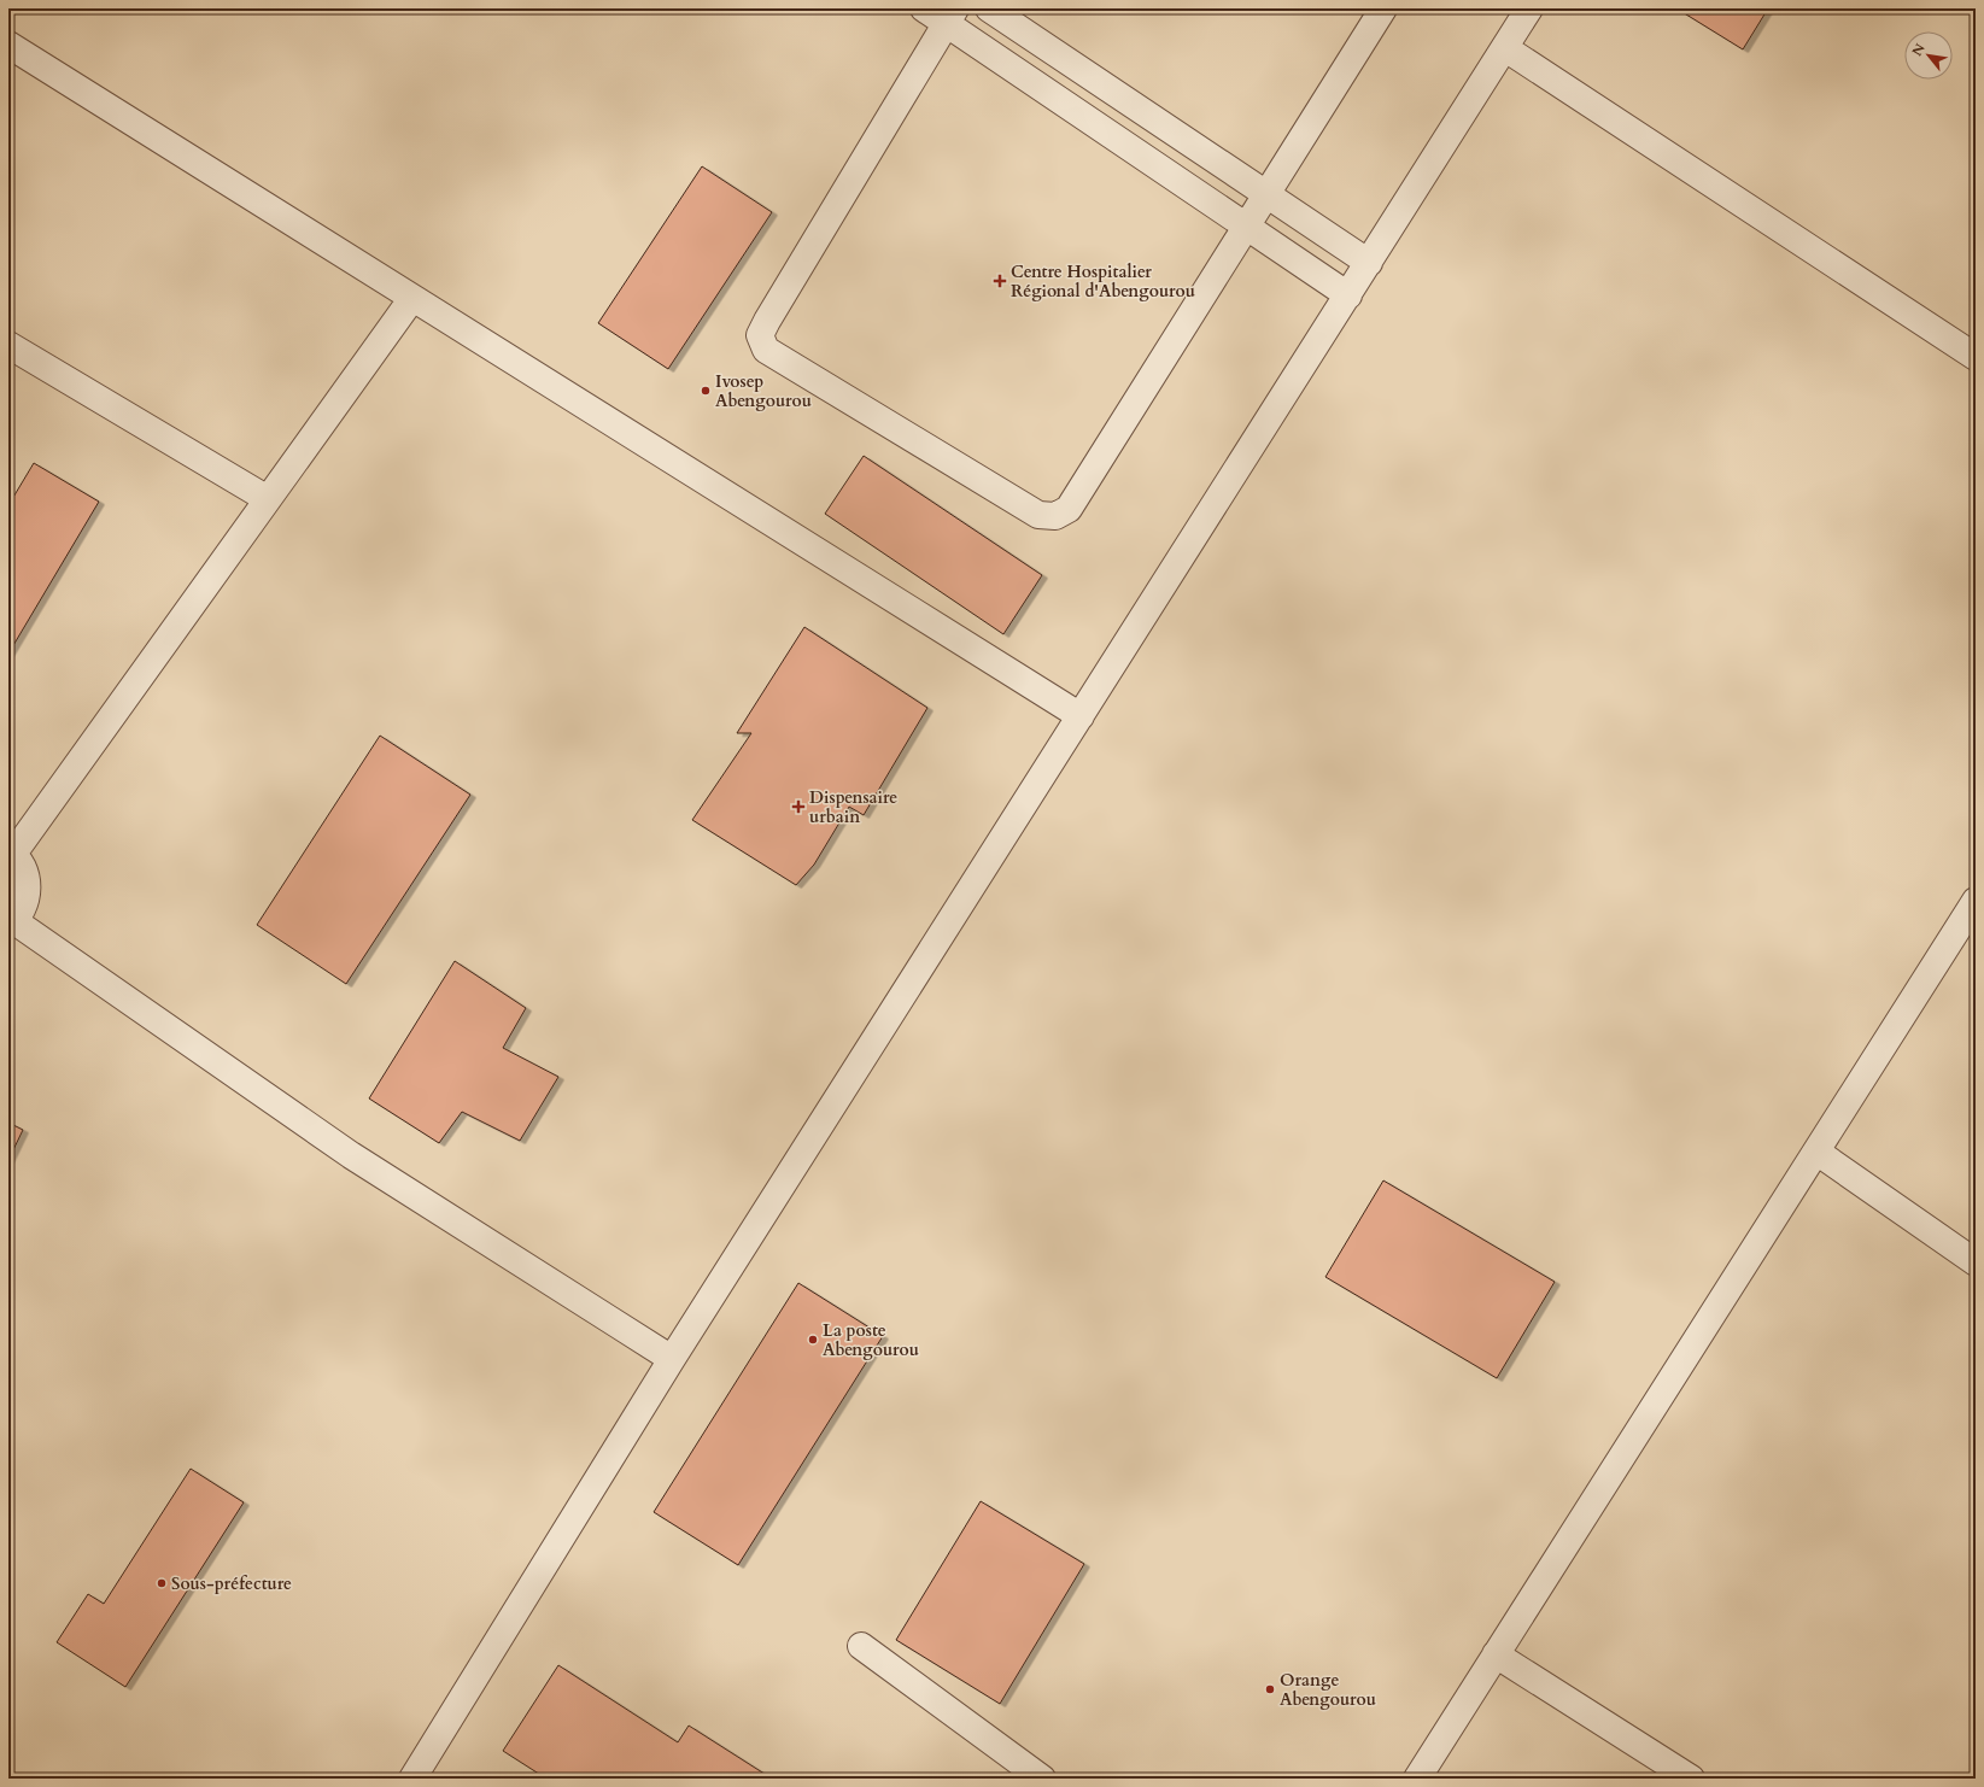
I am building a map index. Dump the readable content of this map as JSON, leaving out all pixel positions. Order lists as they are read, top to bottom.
{
  "places": {
    "health": ["Centre Hospitalier Régional d'Abengourou", "Dispensaire urbain"],
    "other": [
      "Ivosep Abengourou",
      "La poste Abengourou",
      "Sous-préfecture",
      "Orange Abengourou"
    ]
  },
  "north": "top left"
}
